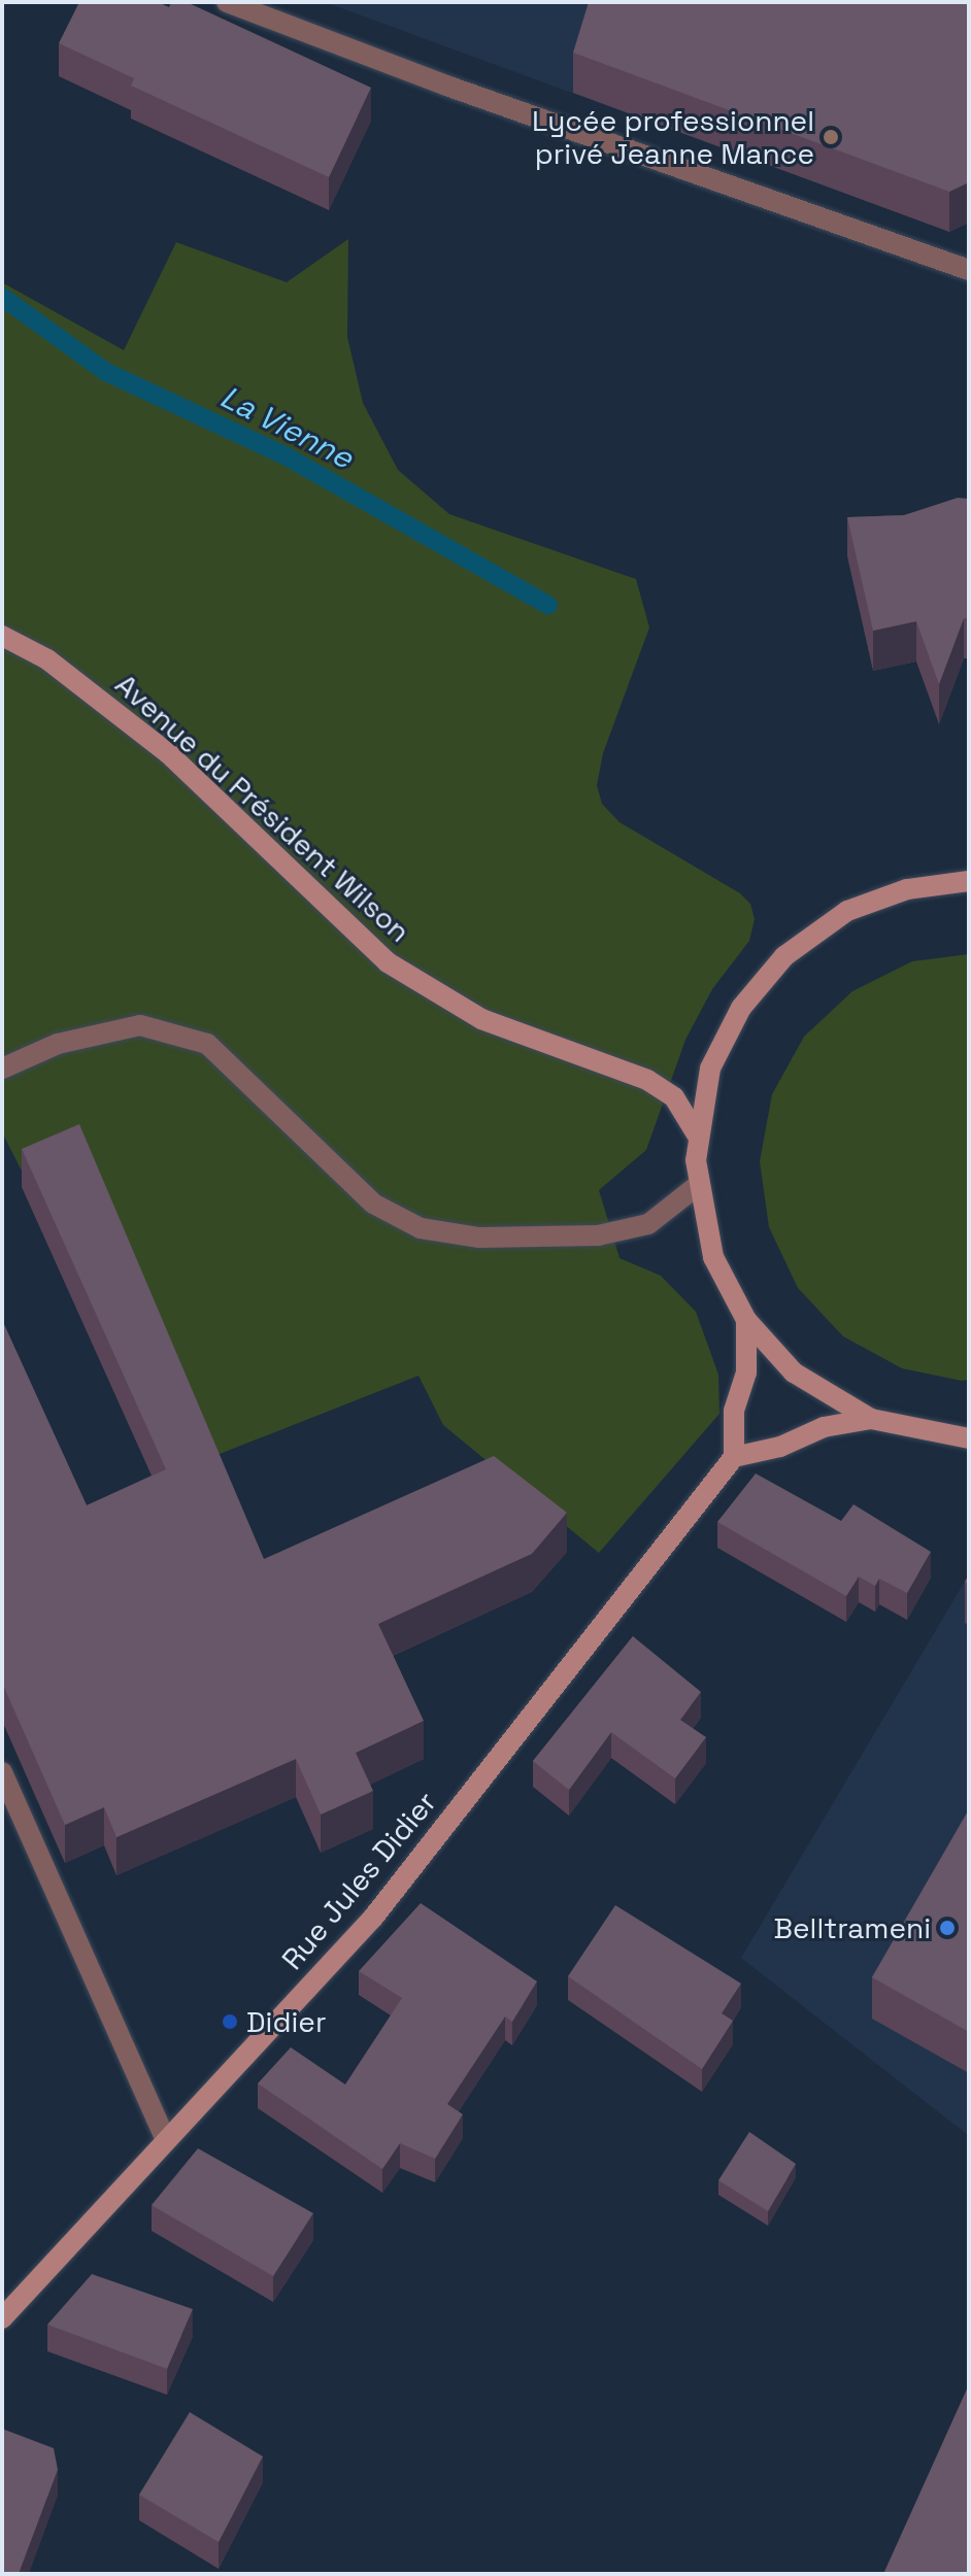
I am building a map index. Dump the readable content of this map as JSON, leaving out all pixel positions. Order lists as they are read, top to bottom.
{
  "streets": {
    "street": ["Avenue du Président Wilson", "Rue Jules Didier"]
  },
  "water": ["La Vienne"],
  "places": ["Lycée professionnel privé Jeanne Mance", "Belltrameni", "Didier"]
}
